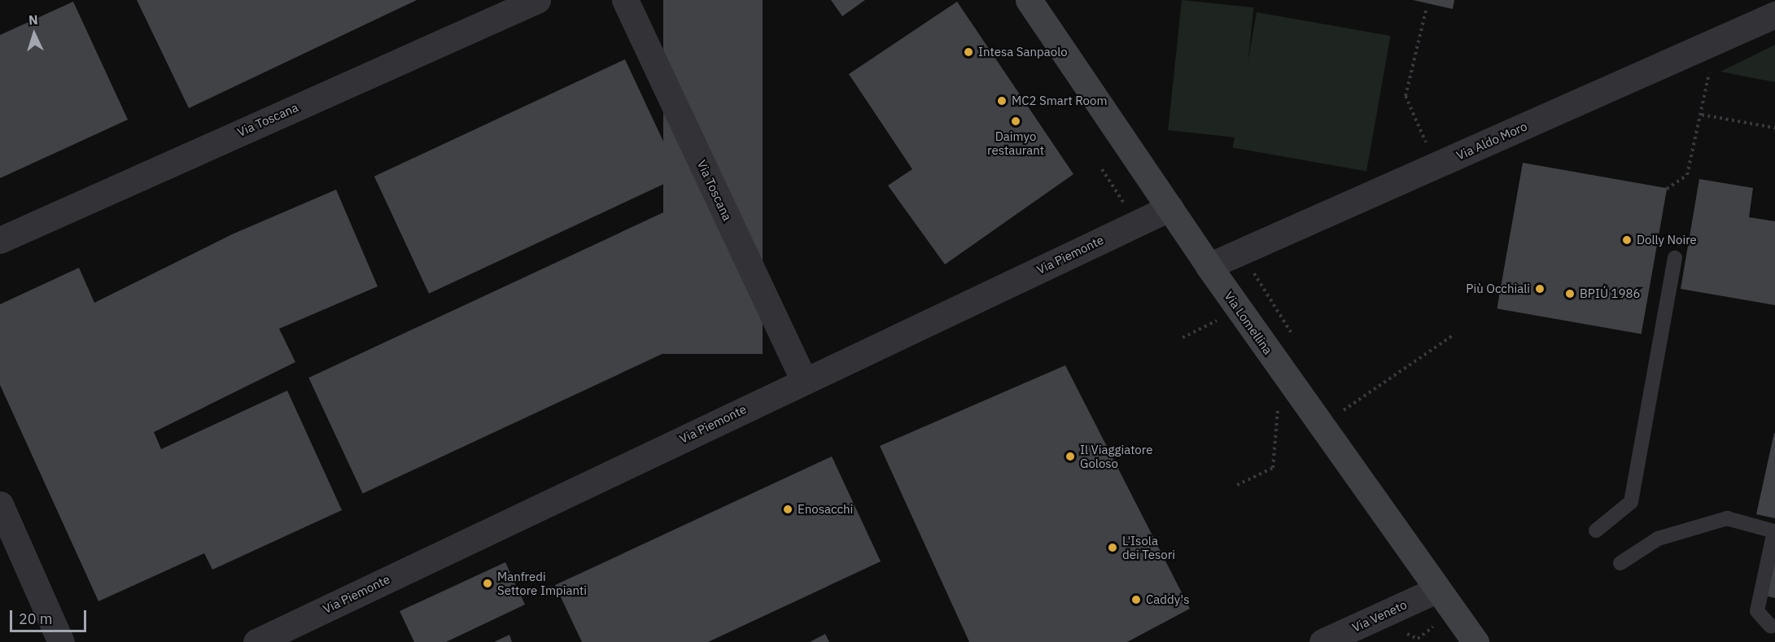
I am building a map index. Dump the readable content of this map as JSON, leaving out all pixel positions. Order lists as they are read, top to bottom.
{
  "streets": {
    "main road": ["Via Lomellina"],
    "street": [
      "Via Toscana",
      "Via Aldo Moro",
      "Via Piemonte",
      "Via Veneto"
    ]
  },
  "crossings": [
    ["Via Toscana", "Via Piemonte"],
    ["Via Aldo Moro", "Via Lomellina"],
    ["Via Piemonte", "Via Lomellina"],
    ["Via Lomellina", "Via Veneto"]
  ],
  "places": [
    "Intesa Sanpaolo",
    "MC2 Smart Room",
    "Daimyo restaurant",
    "Dolly Noire",
    "Più Occhiali",
    "BPIÚ 1986",
    "Il Viaggiatore Goloso",
    "Enosacchi",
    "L'Isola dei Tesori",
    "Manfredi Settore Impianti",
    "Caddy's"
  ],
  "scale_bar": "20 m",
  "north": "top"
}
